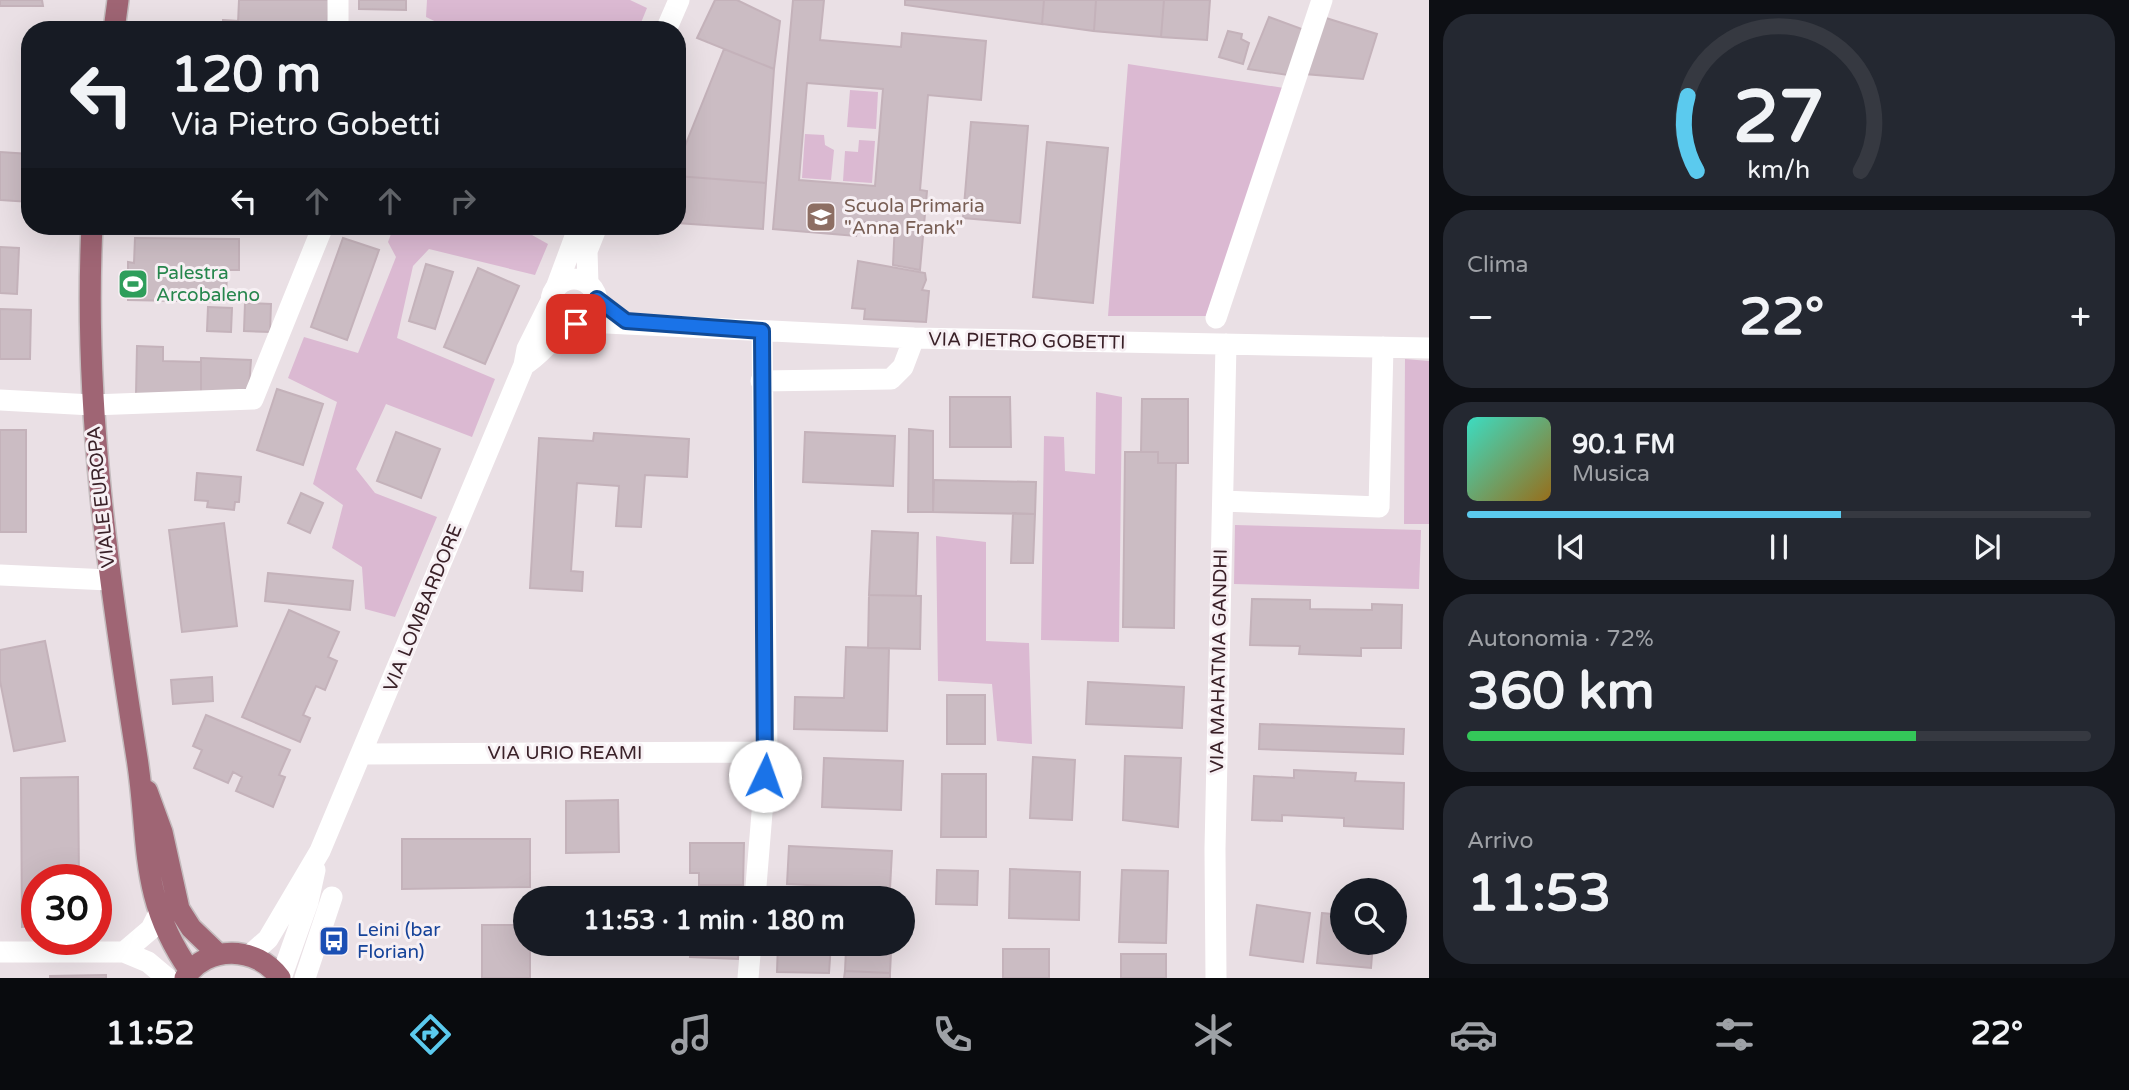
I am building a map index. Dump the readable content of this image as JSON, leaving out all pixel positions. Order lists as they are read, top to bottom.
{
  "streets": {
    "main road": ["VIALE EUROPA"],
    "street": [
      "VIA PIETRO GOBETTI",
      "VIA LOMBARDORE",
      "VIA MAHATMA GANDHI",
      "VIA URIO REAMI"
    ]
  },
  "crossings": [
    ["VIA PIETRO GOBETTI", "VIA LOMBARDORE"],
    ["VIA PIETRO GOBETTI", "VIA MAHATMA GANDHI"],
    ["VIA LOMBARDORE", "VIA URIO REAMI"]
  ],
  "places": {
    "school or university": ["Scuola Primaria \"Anna Frank\""],
    "sports": ["Palestra Arcobaleno"],
    "bus stop": ["Leini (bar Florian)"]
  },
  "page": {
    "turn": ["120 m", "Via Pietro Gobetti"],
    "tile": [
      "Clima",
      ["Autonomia · 72%", "360 km"],
      ["Arrivo", "11:53"]
    ],
    "heat": ["−", "22°", "+"],
    "song": ["90.1 FM", "Musica"],
    "limit": "30",
    "trip": "11:53 · 1 min · 180 m",
    "tabs": ["11:52", "22°"],
    "gauge": ["27", "km/h"]
  }
}
